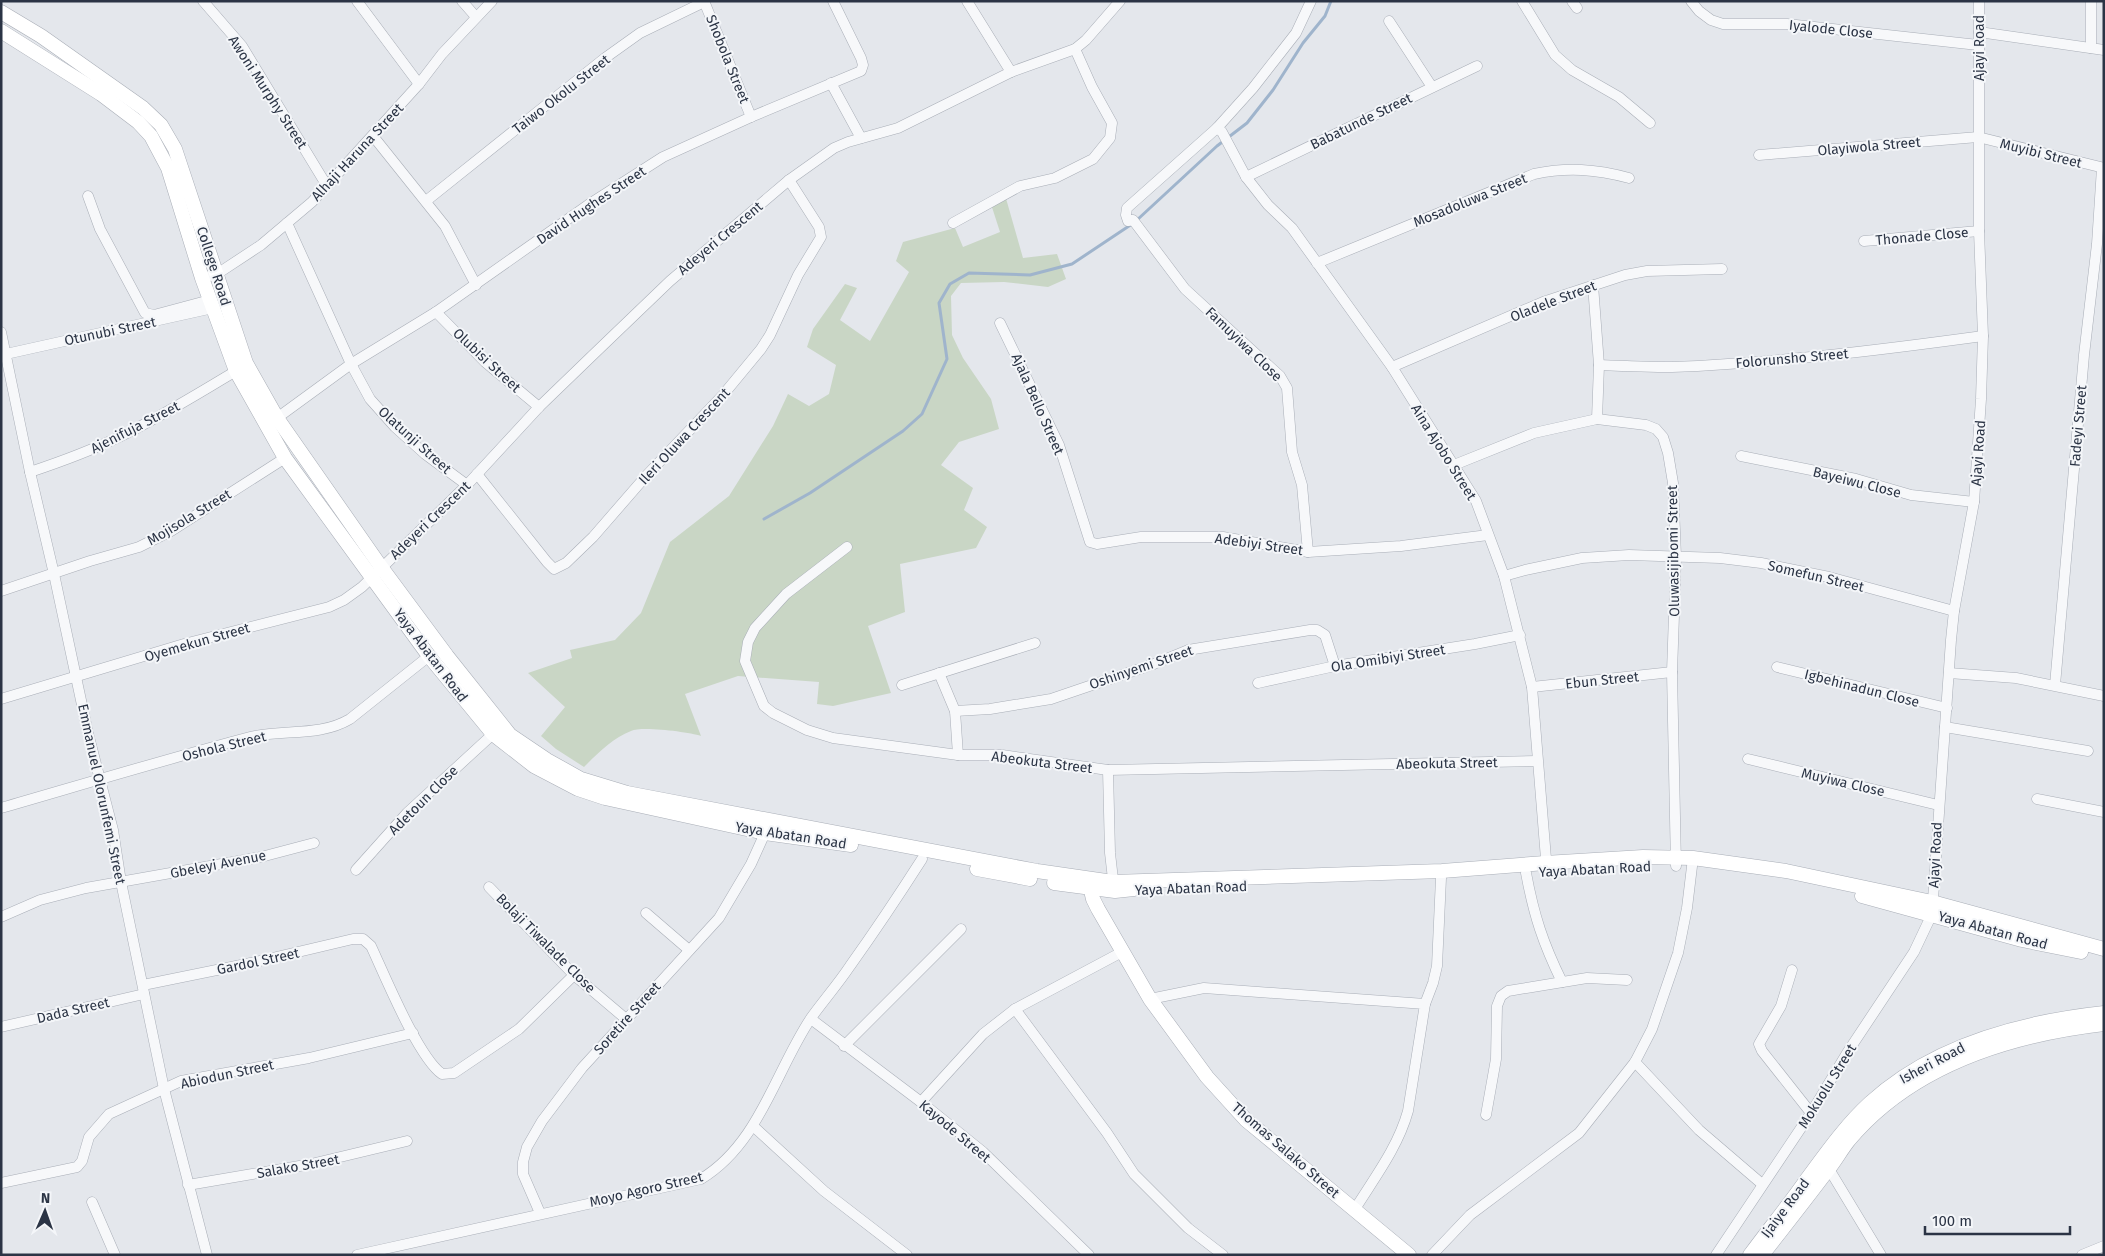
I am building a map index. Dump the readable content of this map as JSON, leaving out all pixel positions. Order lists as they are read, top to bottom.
{
  "streets": {
    "main road": [
      "College Road",
      "Yaya Abatan Road",
      "Isheri Road",
      "Thomas Salako Street",
      "Ijaiye Road"
    ],
    "street": [
      "Iyalode Close",
      "Ajayi Road",
      "Shobola Street",
      "Awoni Murphy Street",
      "Taiwo Okolu Street",
      "Babatunde Street",
      "Olayiwola Street",
      "Alhaji Haruna Street",
      "Muyibi Street",
      "Mosadoluwa Street",
      "David Hughes Street",
      "Thonade Close",
      "Adeyeri Crescent",
      "Oladele Street",
      "Otunubi Street",
      "Famuyiwa Close",
      "Folorunsho Street",
      "Olubisi Street",
      "Ajala Bello Street",
      "Fadeyi Street",
      "Ajenifuja Street",
      "Ileri Oluwa Crescent",
      "Olatunji Street",
      "Aina Ajobo Street",
      "Bayeiwu Close",
      "Mojisola Street",
      "Adebiyi Street",
      "Oluwasijibomi Street",
      "Somefun Street",
      "Oyemekun Street",
      "Ola Omibiyi Street",
      "Oshinyemi Street",
      "Ebun Street",
      "Igbehinadun Close",
      "Oshola Street",
      "Abeokuta Street",
      "Muyiwa Close",
      "Emmanuel Olorunfemi Street",
      "Adetoun Close",
      "Gbeleyi Avenue",
      "Bolaji Tiwalade Close",
      "Gardol Street",
      "Dada Street",
      "Soretire Street",
      "Abiodun Street",
      "Mokuolu Street",
      "Kayode Street",
      "Salako Street",
      "Moyo Agoro Street"
    ]
  },
  "crossings": [
    ["Iyalode Close", "Ajayi Road"],
    ["Ajayi Road", "Olayiwola Street"],
    ["Ajayi Road", "Muyibi Street"],
    ["Ajayi Road", "Thonade Close"],
    ["Ajayi Road", "Folorunsho Street"],
    ["Ajayi Road", "Bayeiwu Close"],
    ["Ajayi Road", "Somefun Street"],
    ["Ajayi Road", "Yaya Abatan Road"],
    ["Ajayi Road", "Igbehinadun Close"],
    ["Ajayi Road", "Muyiwa Close"],
    ["Ajayi Road", "Mokuolu Street"],
    ["Shobola Street", "Taiwo Okolu Street"],
    ["Shobola Street", "David Hughes Street"],
    ["Awoni Murphy Street", "Alhaji Haruna Street"],
    ["Babatunde Street", "Aina Ajobo Street"],
    ["Olayiwola Street", "Muyibi Street"],
    ["Alhaji Haruna Street", "College Road"],
    ["Alhaji Haruna Street", "Olatunji Street"],
    ["Muyibi Street", "Fadeyi Street"],
    ["Mosadoluwa Street", "Aina Ajobo Street"],
    ["David Hughes Street", "College Road"],
    ["David Hughes Street", "Olubisi Street"],
    ["David Hughes Street", "Olatunji Street"],
    ["Adeyeri Crescent", "College Road"],
    ["Adeyeri Crescent", "Olubisi Street"],
    ["Adeyeri Crescent", "Ileri Oluwa Crescent"],
    ["Adeyeri Crescent", "Olatunji Street"],
    ["Adeyeri Crescent", "Oyemekun Street"],
    ["Adeyeri Crescent", "Yaya Abatan Road"],
    ["College Road", "Otunubi Street"],
    ["College Road", "Ajenifuja Street"],
    ["College Road", "Mojisola Street"],
    ["College Road", "Oyemekun Street"],
    ["College Road", "Yaya Abatan Road"],
    ["Oladele Street", "Aina Ajobo Street"],
    ["Otunubi Street", "Emmanuel Olorunfemi Street"],
    ["Famuyiwa Close", "Aina Ajobo Street"],
    ["Famuyiwa Close", "Adebiyi Street"],
    ["Ajala Bello Street", "Adebiyi Street"],
    ["Ajenifuja Street", "Emmanuel Olorunfemi Street"],
    ["Aina Ajobo Street", "Adebiyi Street"],
    ["Aina Ajobo Street", "Oluwasijibomi Street"],
    ["Aina Ajobo Street", "Somefun Street"],
    ["Aina Ajobo Street", "Yaya Abatan Road"],
    ["Aina Ajobo Street", "Ola Omibiyi Street"],
    ["Aina Ajobo Street", "Ebun Street"],
    ["Aina Ajobo Street", "Abeokuta Street"],
    ["Mojisola Street", "Emmanuel Olorunfemi Street"],
    ["Oluwasijibomi Street", "Somefun Street"],
    ["Oluwasijibomi Street", "Yaya Abatan Road"],
    ["Oluwasijibomi Street", "Ebun Street"],
    ["Oyemekun Street", "Yaya Abatan Road"],
    ["Oyemekun Street", "Emmanuel Olorunfemi Street"],
    ["Yaya Abatan Road", "Oshola Street"],
    ["Yaya Abatan Road", "Adetoun Close"],
    ["Yaya Abatan Road", "Soretire Street"],
    ["Yaya Abatan Road", "Mokuolu Street"],
    ["Yaya Abatan Road", "Thomas Salako Street"],
    ["Yaya Abatan Road", "Moyo Agoro Street"],
    ["Ola Omibiyi Street", "Oshinyemi Street"],
    ["Oshola Street", "Emmanuel Olorunfemi Street"],
    ["Emmanuel Olorunfemi Street", "Gbeleyi Avenue"],
    ["Emmanuel Olorunfemi Street", "Gardol Street"],
    ["Emmanuel Olorunfemi Street", "Dada Street"],
    ["Emmanuel Olorunfemi Street", "Abiodun Street"],
    ["Emmanuel Olorunfemi Street", "Salako Street"],
    ["Bolaji Tiwalade Close", "Soretire Street"],
    ["Gardol Street", "Dada Street"],
    ["Gardol Street", "Abiodun Street"],
    ["Soretire Street", "Moyo Agoro Street"],
    ["Isheri Road", "Ijaiye Road"],
    ["Kayode Street", "Moyo Agoro Street"]
  ],
  "scale_bar": "100 m",
  "north": "top"
}
